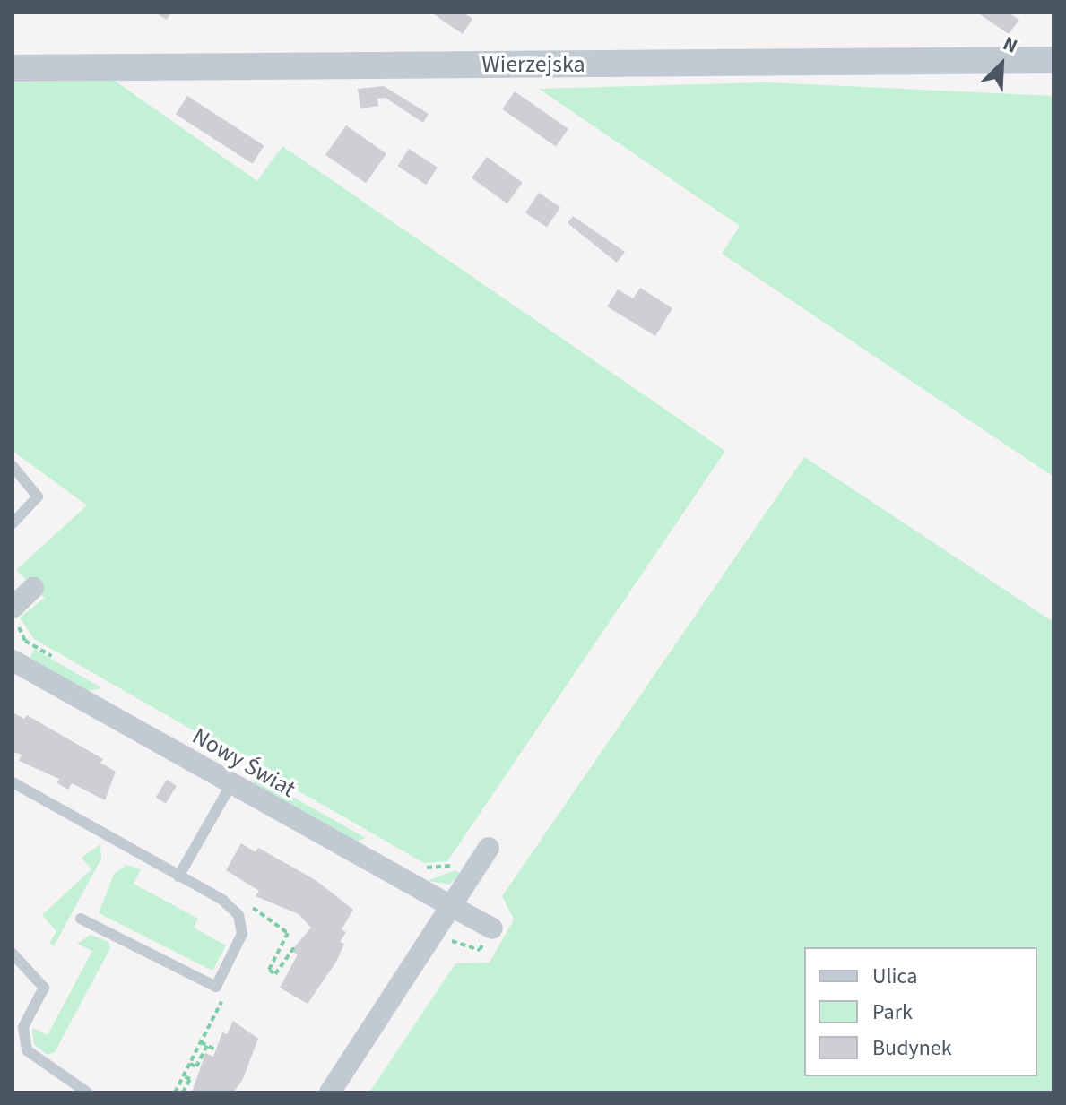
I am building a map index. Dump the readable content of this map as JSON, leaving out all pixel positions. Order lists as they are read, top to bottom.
{
  "streets": {
    "street": ["Wierzejska", "Nowy Świat"]
  },
  "legend": ["Ulica", "Park", "Budynek"],
  "north": "top right"
}
